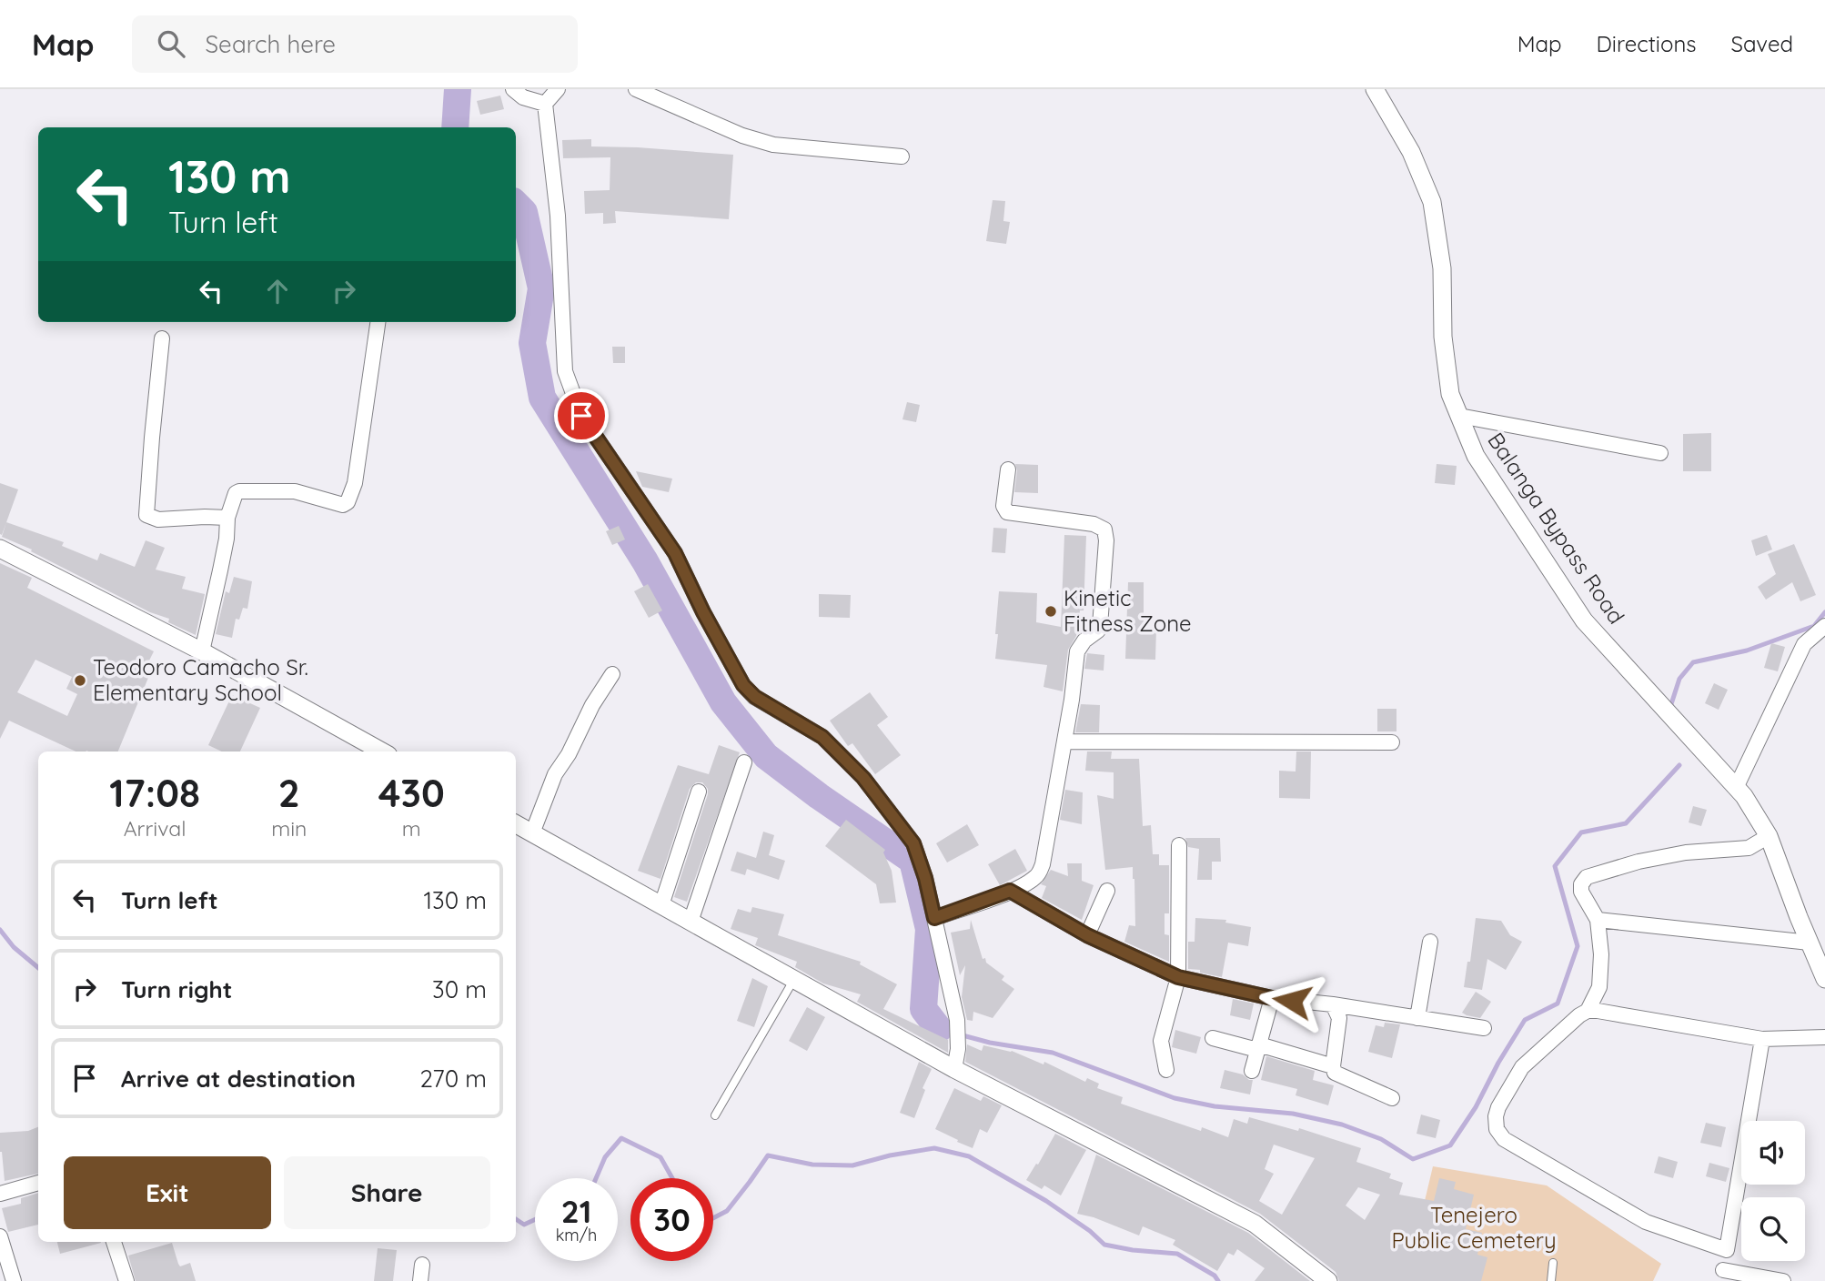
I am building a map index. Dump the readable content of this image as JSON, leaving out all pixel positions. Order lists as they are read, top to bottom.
{
  "streets": {
    "street": ["Balanga Bypass Road"]
  },
  "parks": ["Tenejero Public Cemetery"],
  "places": ["Kinetic Fitness Zone", "Teodoro Camacho Sr. Elementary School"],
  "page": {
    "header": "Map",
    "search": "Search here",
    "nav": ["Map", "Directions", "Saved"],
    "turn": ["130 m", "Turn left"],
    "eta": [
      "17:08",
      "Arrival",
      "2",
      "min",
      "430",
      "m"
    ],
    "list": [
      {
        "name": "Turn left",
        "value": "130 m"
      },
      {
        "name": "Turn right",
        "value": "30 m"
      },
      {
        "name": "Arrive at destination",
        "value": "270 m"
      }
    ],
    "buttons": ["Exit", "Share"],
    "speed": "21 km/h",
    "limit": "30"
  }
}
